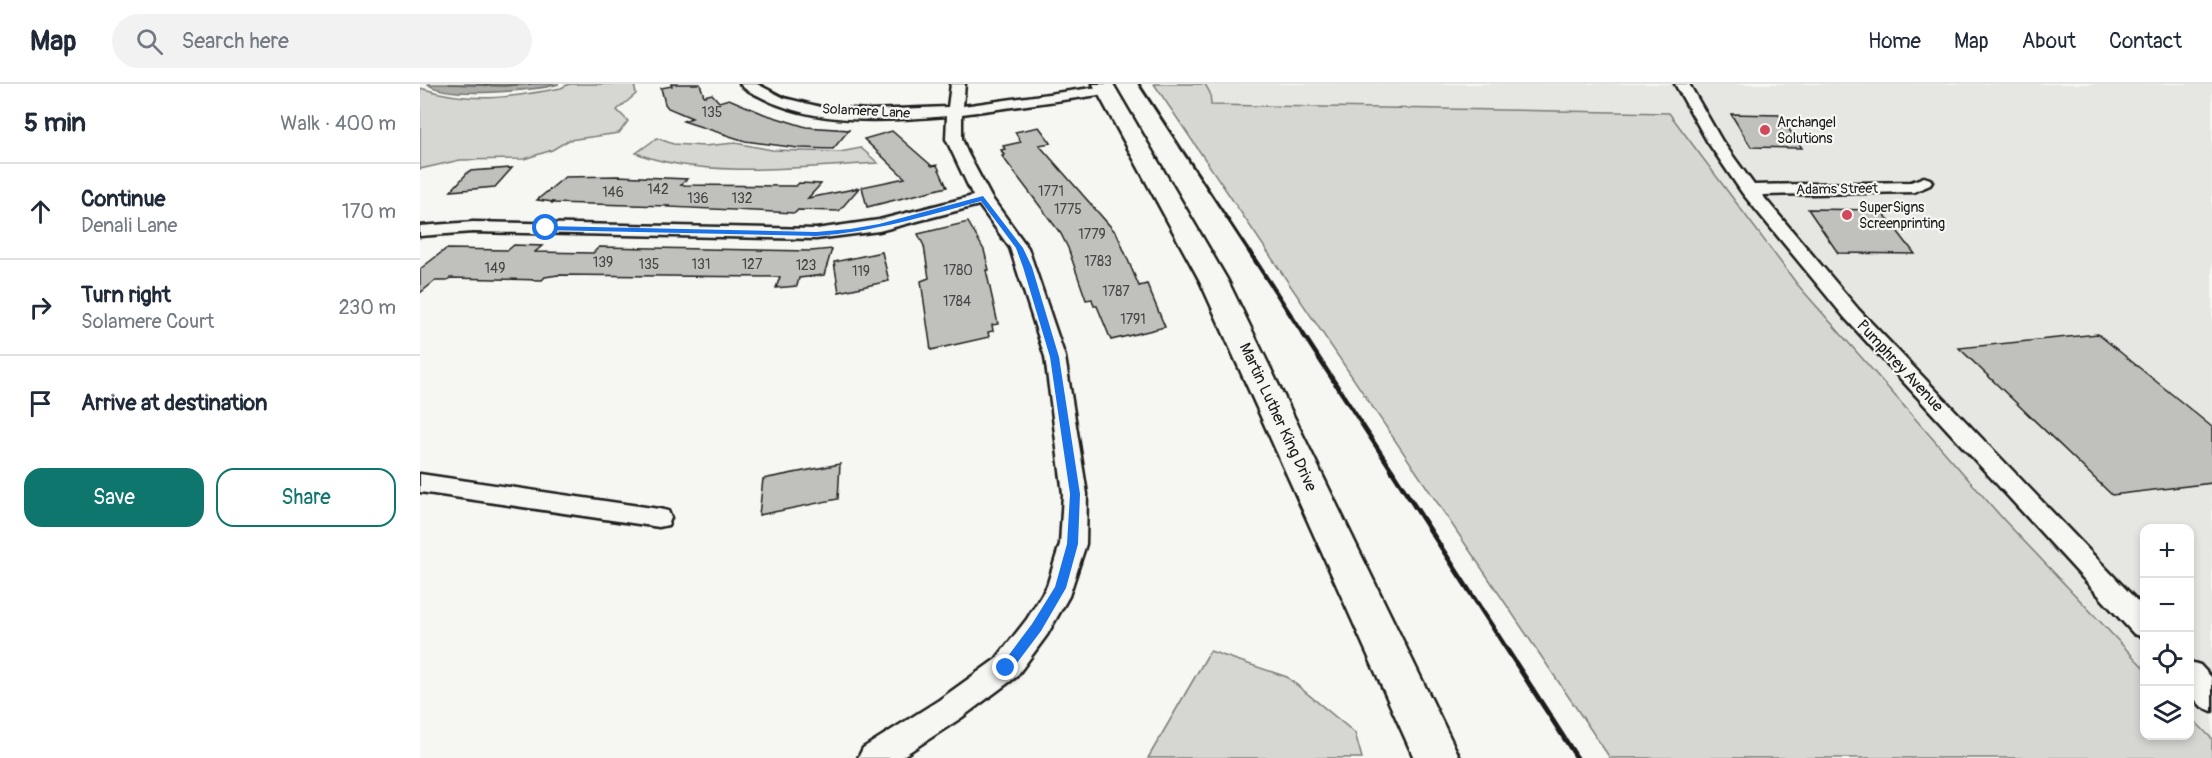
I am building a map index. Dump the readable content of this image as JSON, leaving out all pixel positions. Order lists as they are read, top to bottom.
{
  "streets": {
    "main road": ["Martin Luther King Drive"],
    "street": ["Solamere Lane", "Adams Street", "Pumphrey Avenue"]
  },
  "crossings": [
    ["Solamere Lane", "Martin Luther King Drive"],
    ["Adams Street", "Pumphrey Avenue"]
  ],
  "places": ["Archangel Solutions", "SuperSigns Screenprinting"],
  "house_numbers": [
    "135",
    "142",
    "1771",
    "146",
    "136",
    "132",
    "1775",
    "1779",
    "1783",
    "139",
    "135",
    "131",
    "127",
    "123",
    "149",
    "1780",
    "119",
    "1787",
    "1784",
    "1791"
  ],
  "page": {
    "header": "Map",
    "search": "Search here",
    "nav": [
      "Home",
      "Map",
      "About",
      "Contact"
    ],
    "heading": ["5 min", "Walk · 400 m"],
    "list": [
      ["Continue", "Denali Lane", "170 m"],
      ["Turn right", "Solamere Court", "230 m"],
      "Arrive at destination"
    ],
    "buttons": ["Save", "Share"],
    "map_buttons": ["+", "−"]
  }
}
